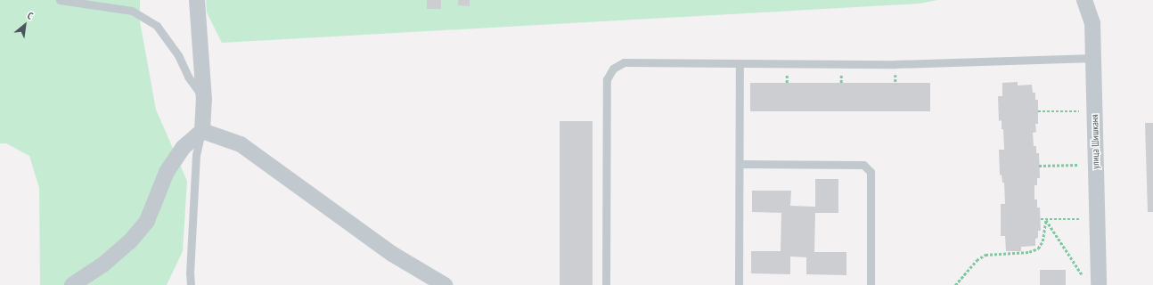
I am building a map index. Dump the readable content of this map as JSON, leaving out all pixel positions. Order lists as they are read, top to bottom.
{
  "streets": {
    "street": ["улица Шишканя"]
  },
  "north": "top right"
}
